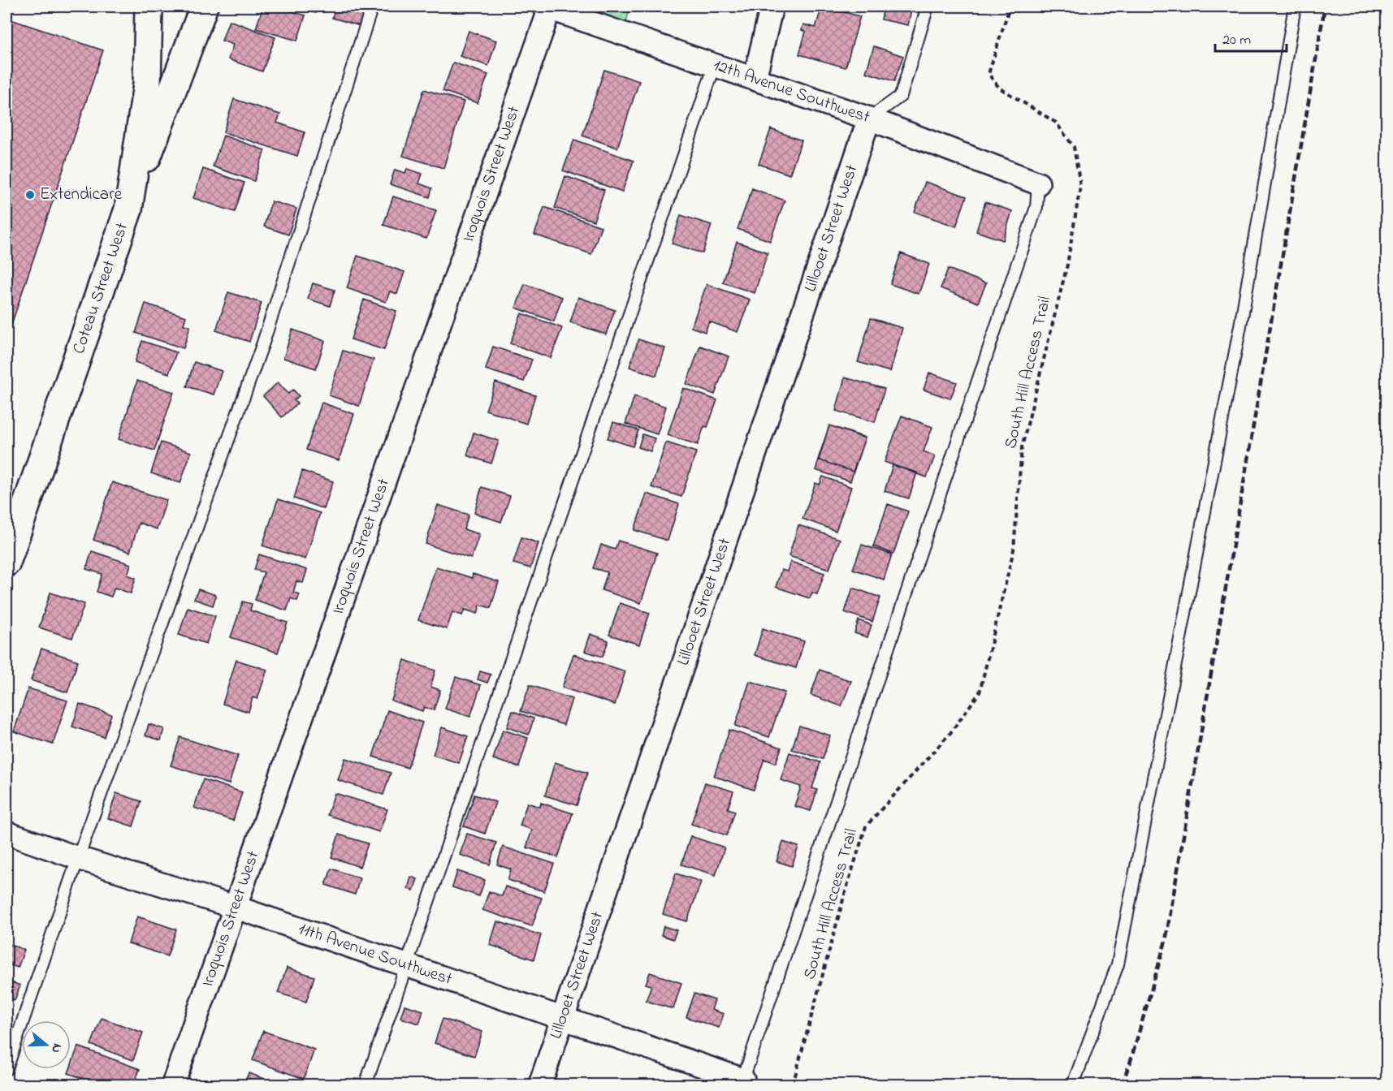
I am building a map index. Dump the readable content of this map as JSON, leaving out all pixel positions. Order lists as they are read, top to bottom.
{
  "streets": {
    "street": [
      "12th Avenue Southwest",
      "Iroquois Street West",
      "Lillooet Street West",
      "Coteau Street West",
      "11th Avenue Southwest"
    ],
    "path": ["South Hill Access Trail"]
  },
  "crossings": [
    ["12th Avenue Southwest", "Iroquois Street West"],
    ["12th Avenue Southwest", "Lillooet Street West"],
    ["Iroquois Street West", "11th Avenue Southwest"],
    ["Lillooet Street West", "11th Avenue Southwest"]
  ],
  "places": ["Extendicare"],
  "scale_bar": "20 m",
  "north": "right"
}
